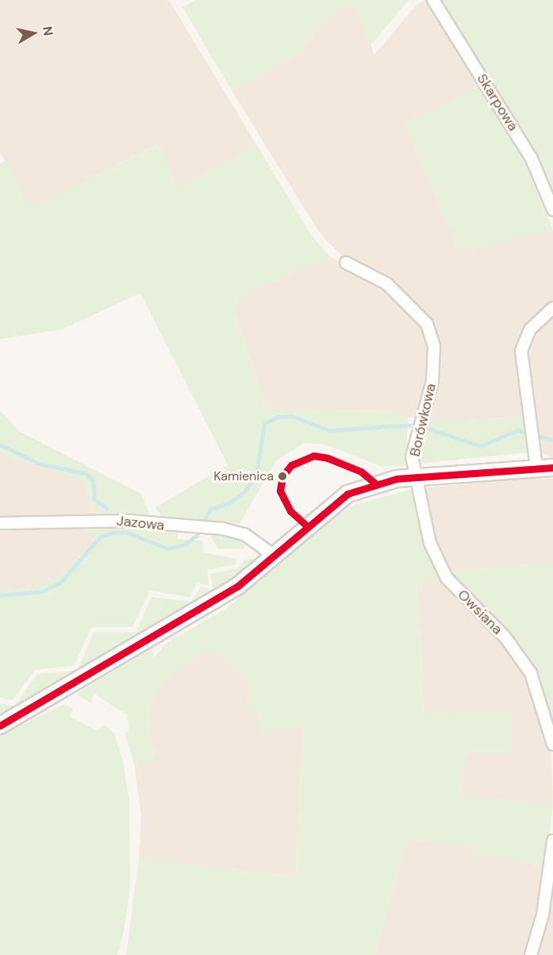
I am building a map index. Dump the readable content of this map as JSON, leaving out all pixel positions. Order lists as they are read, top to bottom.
{
  "streets": {
    "street": [
      "Skarpowa",
      "Borówkowa",
      "Jazowa",
      "Owsiana"
    ]
  },
  "crossings": [
    ["Borówkowa", "Owsiana"]
  ],
  "places": ["Kamienica"],
  "north": "right"
}
